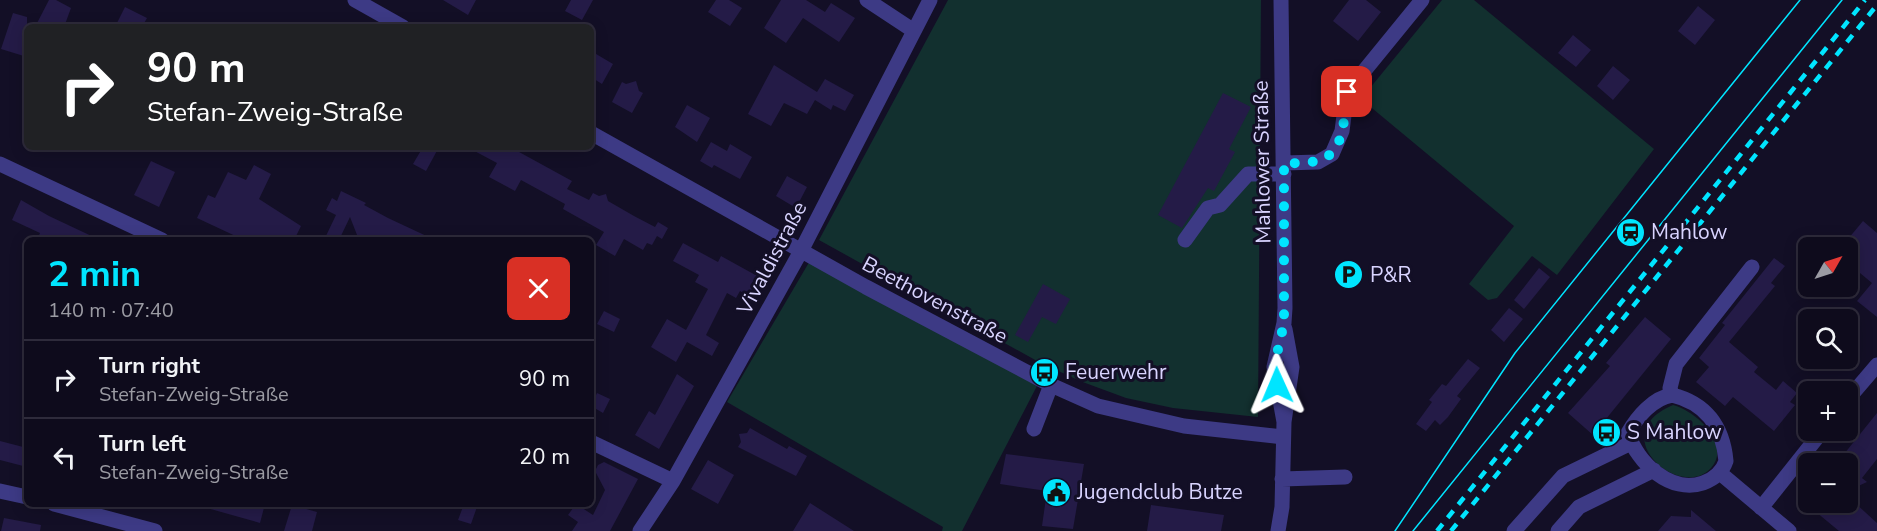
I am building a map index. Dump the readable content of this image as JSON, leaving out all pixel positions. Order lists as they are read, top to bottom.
{
  "streets": {
    "street": ["Mahlower Straße", "Vivaldistraße", "Beethovenstraße"]
  },
  "crossings": [
    ["Mahlower Straße", "Beethovenstraße"],
    ["Vivaldistraße", "Beethovenstraße"]
  ],
  "places": {
    "station": ["Mahlow"],
    "parking": ["P&R"],
    "bus stop": ["Feuerwehr", "S Mahlow"],
    "public building": ["Jugendclub Butze"]
  },
  "north": "top right",
  "page": {
    "turn": ["90 m", "Stefan-Zweig-Straße"],
    "map_buttons": ["+", "−"],
    "heading": ["2 min", "140 m · 07:40"],
    "list": [
      {
        "name": "Turn right",
        "note": "Stefan-Zweig-Straße",
        "value": "90 m"
      },
      {
        "name": "Turn left",
        "note": "Stefan-Zweig-Straße",
        "value": "20 m"
      }
    ]
  }
}
